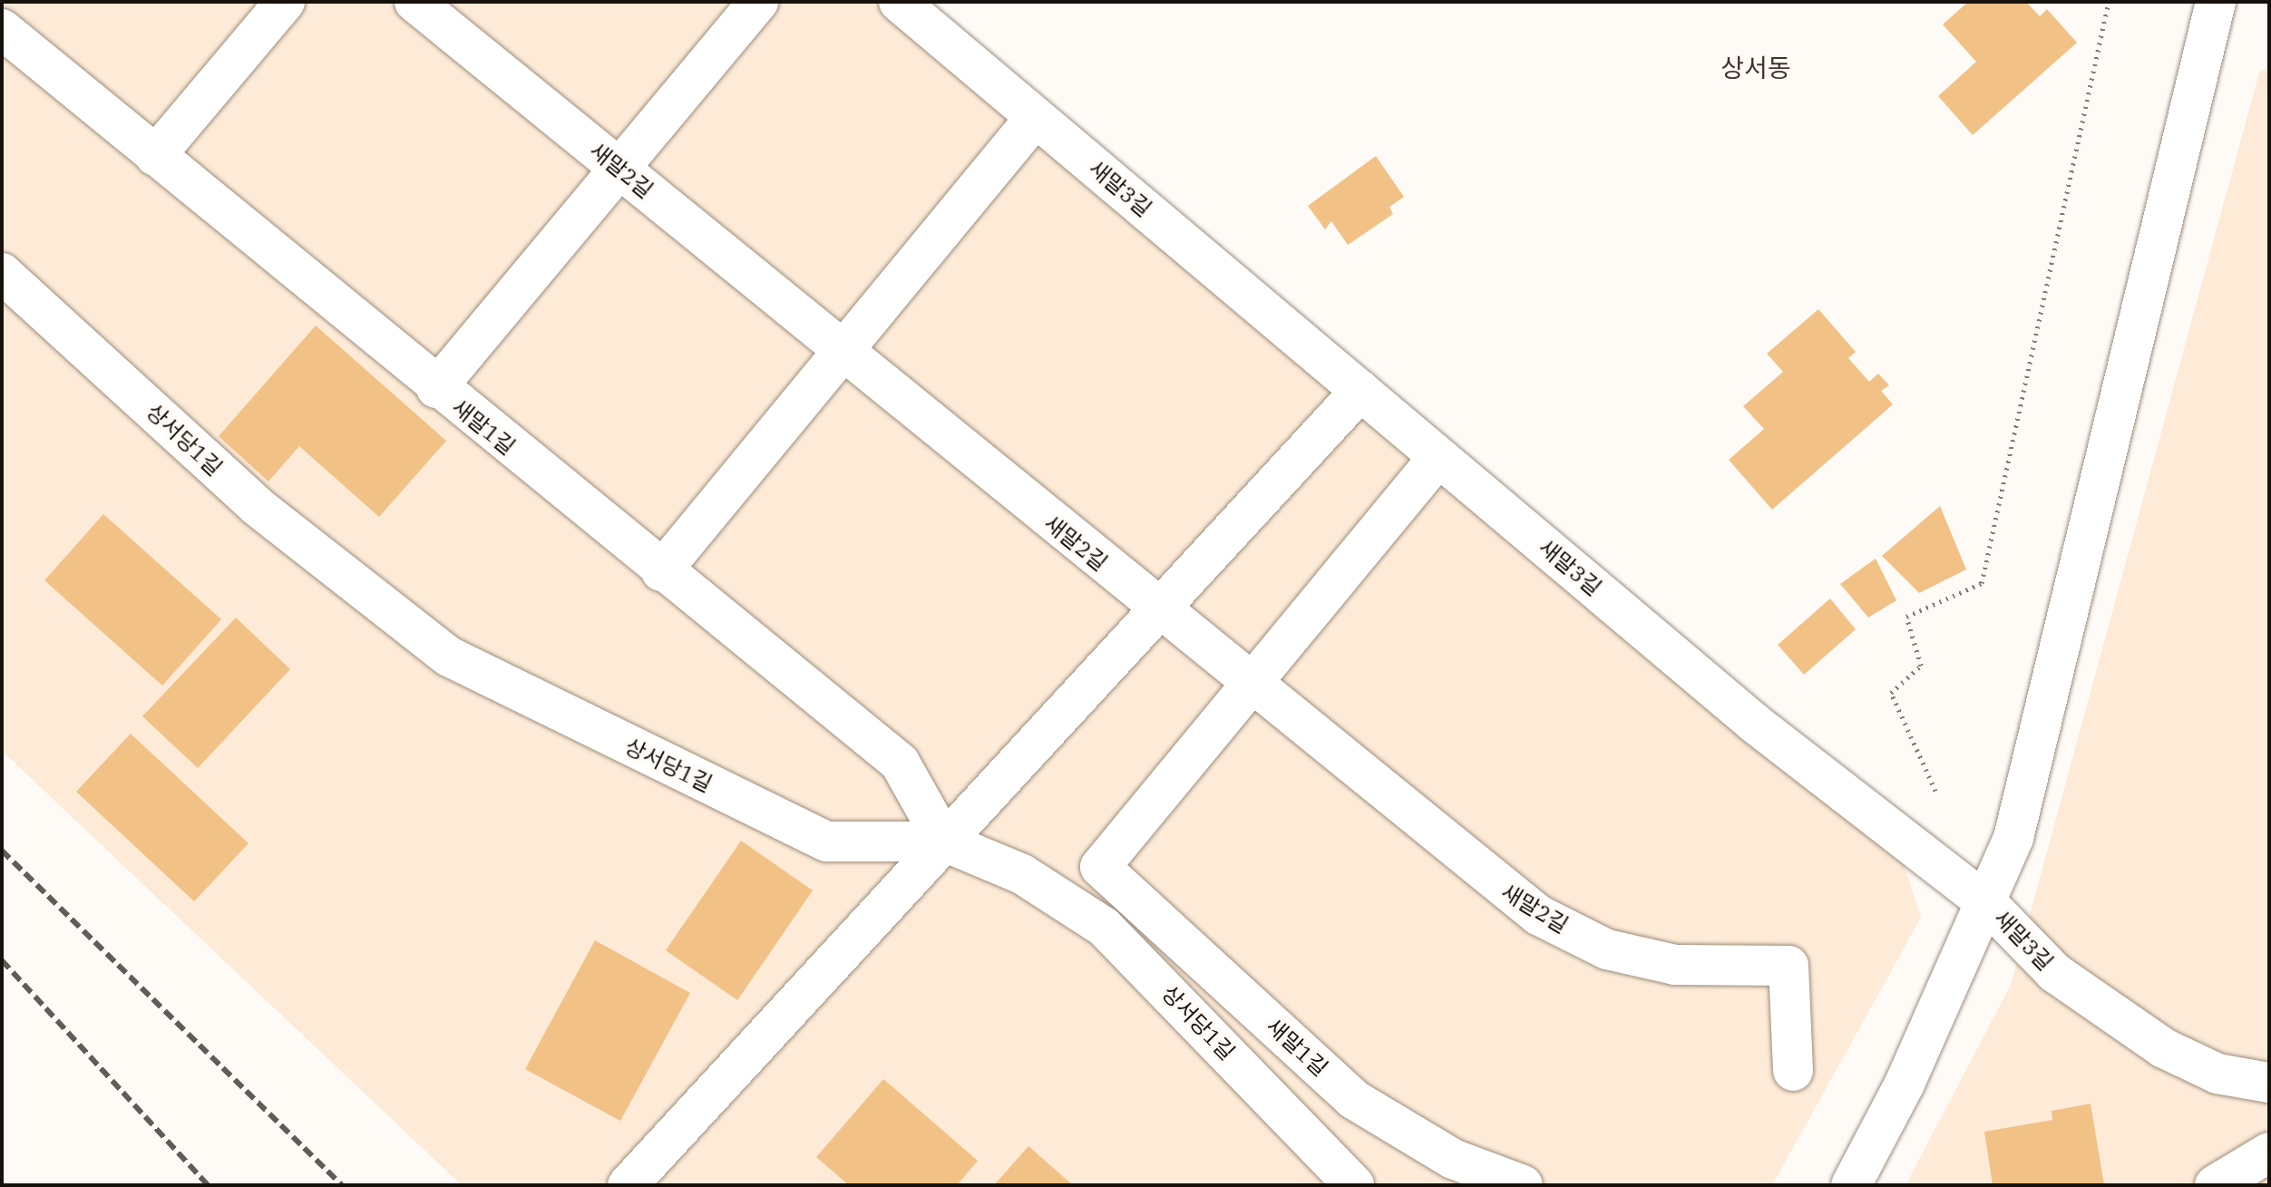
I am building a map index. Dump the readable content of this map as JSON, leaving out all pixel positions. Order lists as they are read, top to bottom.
{
  "streets": {
    "street": [
      "새말2길",
      "새말3길",
      "새말1길",
      "상서당1길"
    ]
  },
  "crossings": [
    ["새말2길", "새말1길"],
    ["새말1길", "상서당1길"]
  ],
  "districts": ["상서동"]
}
